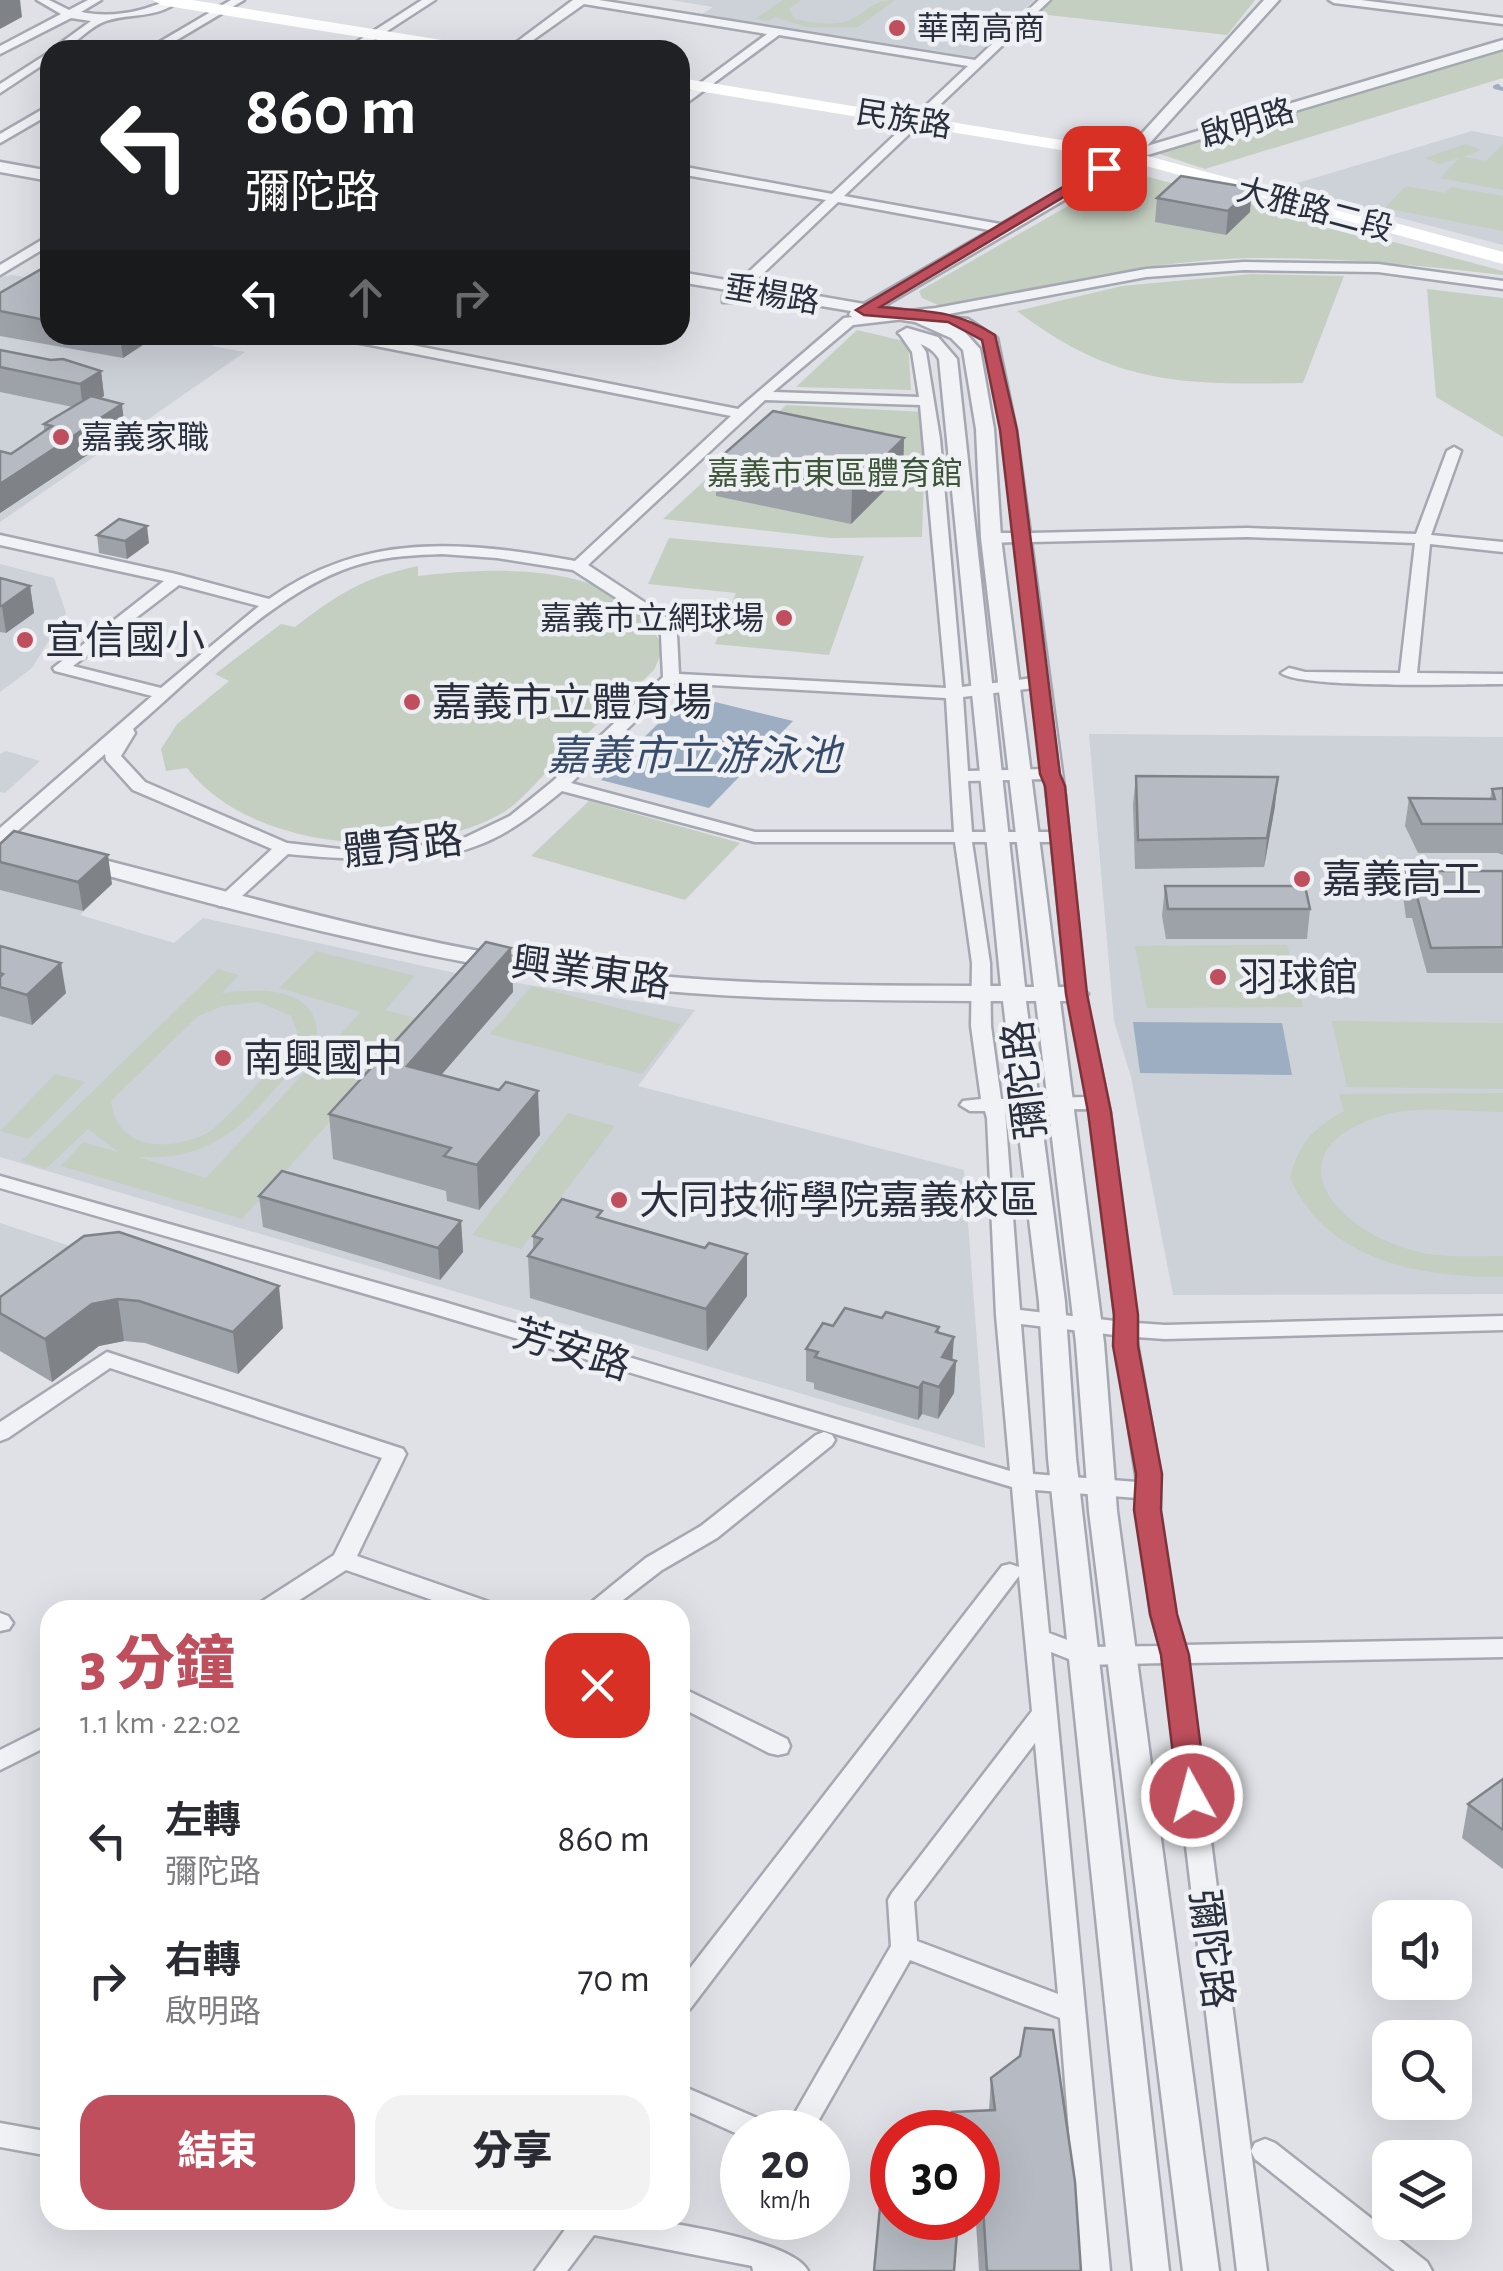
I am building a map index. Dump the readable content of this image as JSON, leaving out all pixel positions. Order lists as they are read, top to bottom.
{
  "streets": {
    "main road": ["民族路", "大雅路二段"],
    "street": [
      "啟明路",
      "垂楊路",
      "體育路",
      "興業東路",
      "彌陀路",
      "芳安路"
    ]
  },
  "crossings": [
    ["民族路", "啟明路"],
    ["民族路", "大雅路二段"],
    ["啟明路", "大雅路二段"],
    ["啟明路", "垂楊路"],
    ["啟明路", "彌陀路"],
    ["垂楊路", "彌陀路"],
    ["興業東路", "彌陀路"],
    ["彌陀路", "芳安路"]
  ],
  "water": ["嘉義市立游泳池"],
  "parks": ["嘉義市東區體育館"],
  "places": [
    "華南高商",
    "嘉義家職",
    "嘉義市立網球場",
    "宣信國小",
    "嘉義市立體育場",
    "嘉義高工",
    "羽球館",
    "南興國中",
    "大同技術學院嘉義校區"
  ],
  "page": {
    "turn": ["860 m", "彌陀路"],
    "heading": ["3 分鐘", "1.1 km · 22:02"],
    "list": [
      {
        "name": "左轉",
        "note": "彌陀路",
        "value": "860 m"
      },
      {
        "name": "右轉",
        "note": "啟明路",
        "value": "70 m"
      }
    ],
    "buttons": ["結束", "分享"],
    "speed": "20 km/h",
    "limit": "30"
  }
}
